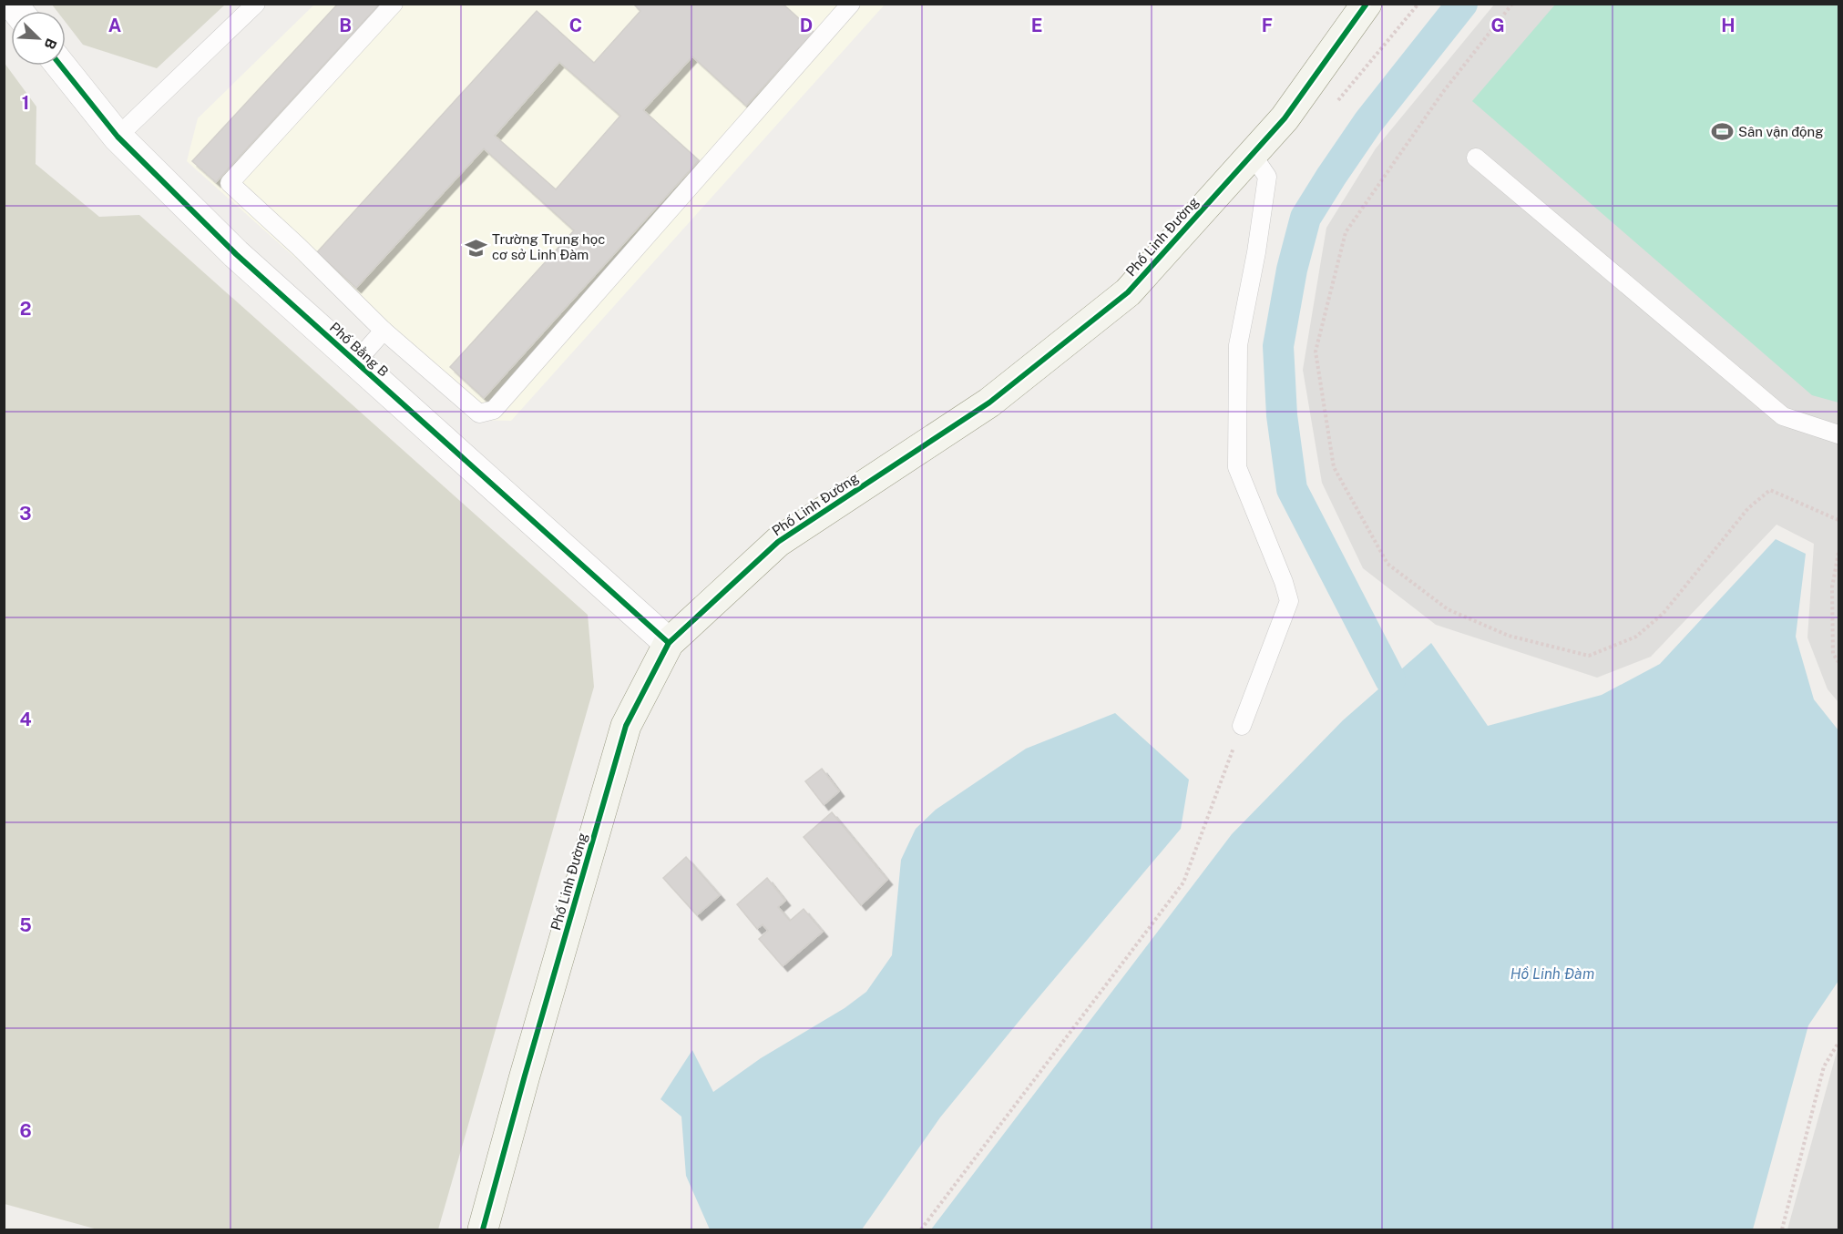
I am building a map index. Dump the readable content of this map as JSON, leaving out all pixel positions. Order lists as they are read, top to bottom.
{
  "streets": {
    "street": ["Phố Linh Đường", "Phố Bằng B"]
  },
  "crossings": [
    ["Phố Linh Đường", "Phố Bằng B"]
  ],
  "water": ["Hồ Linh Đàm"],
  "places": {
    "sports": ["Sân vận động"],
    "school or university": ["Trường Trung học cơ sở Linh Đàm"]
  },
  "north": "bottom right",
  "grid": {
    "columns": [
      "A",
      "B",
      "C",
      "D",
      "E",
      "F",
      "G",
      "H"
    ],
    "rows": [
      "1",
      "2",
      "3",
      "4",
      "5",
      "6"
    ]
  }
}
